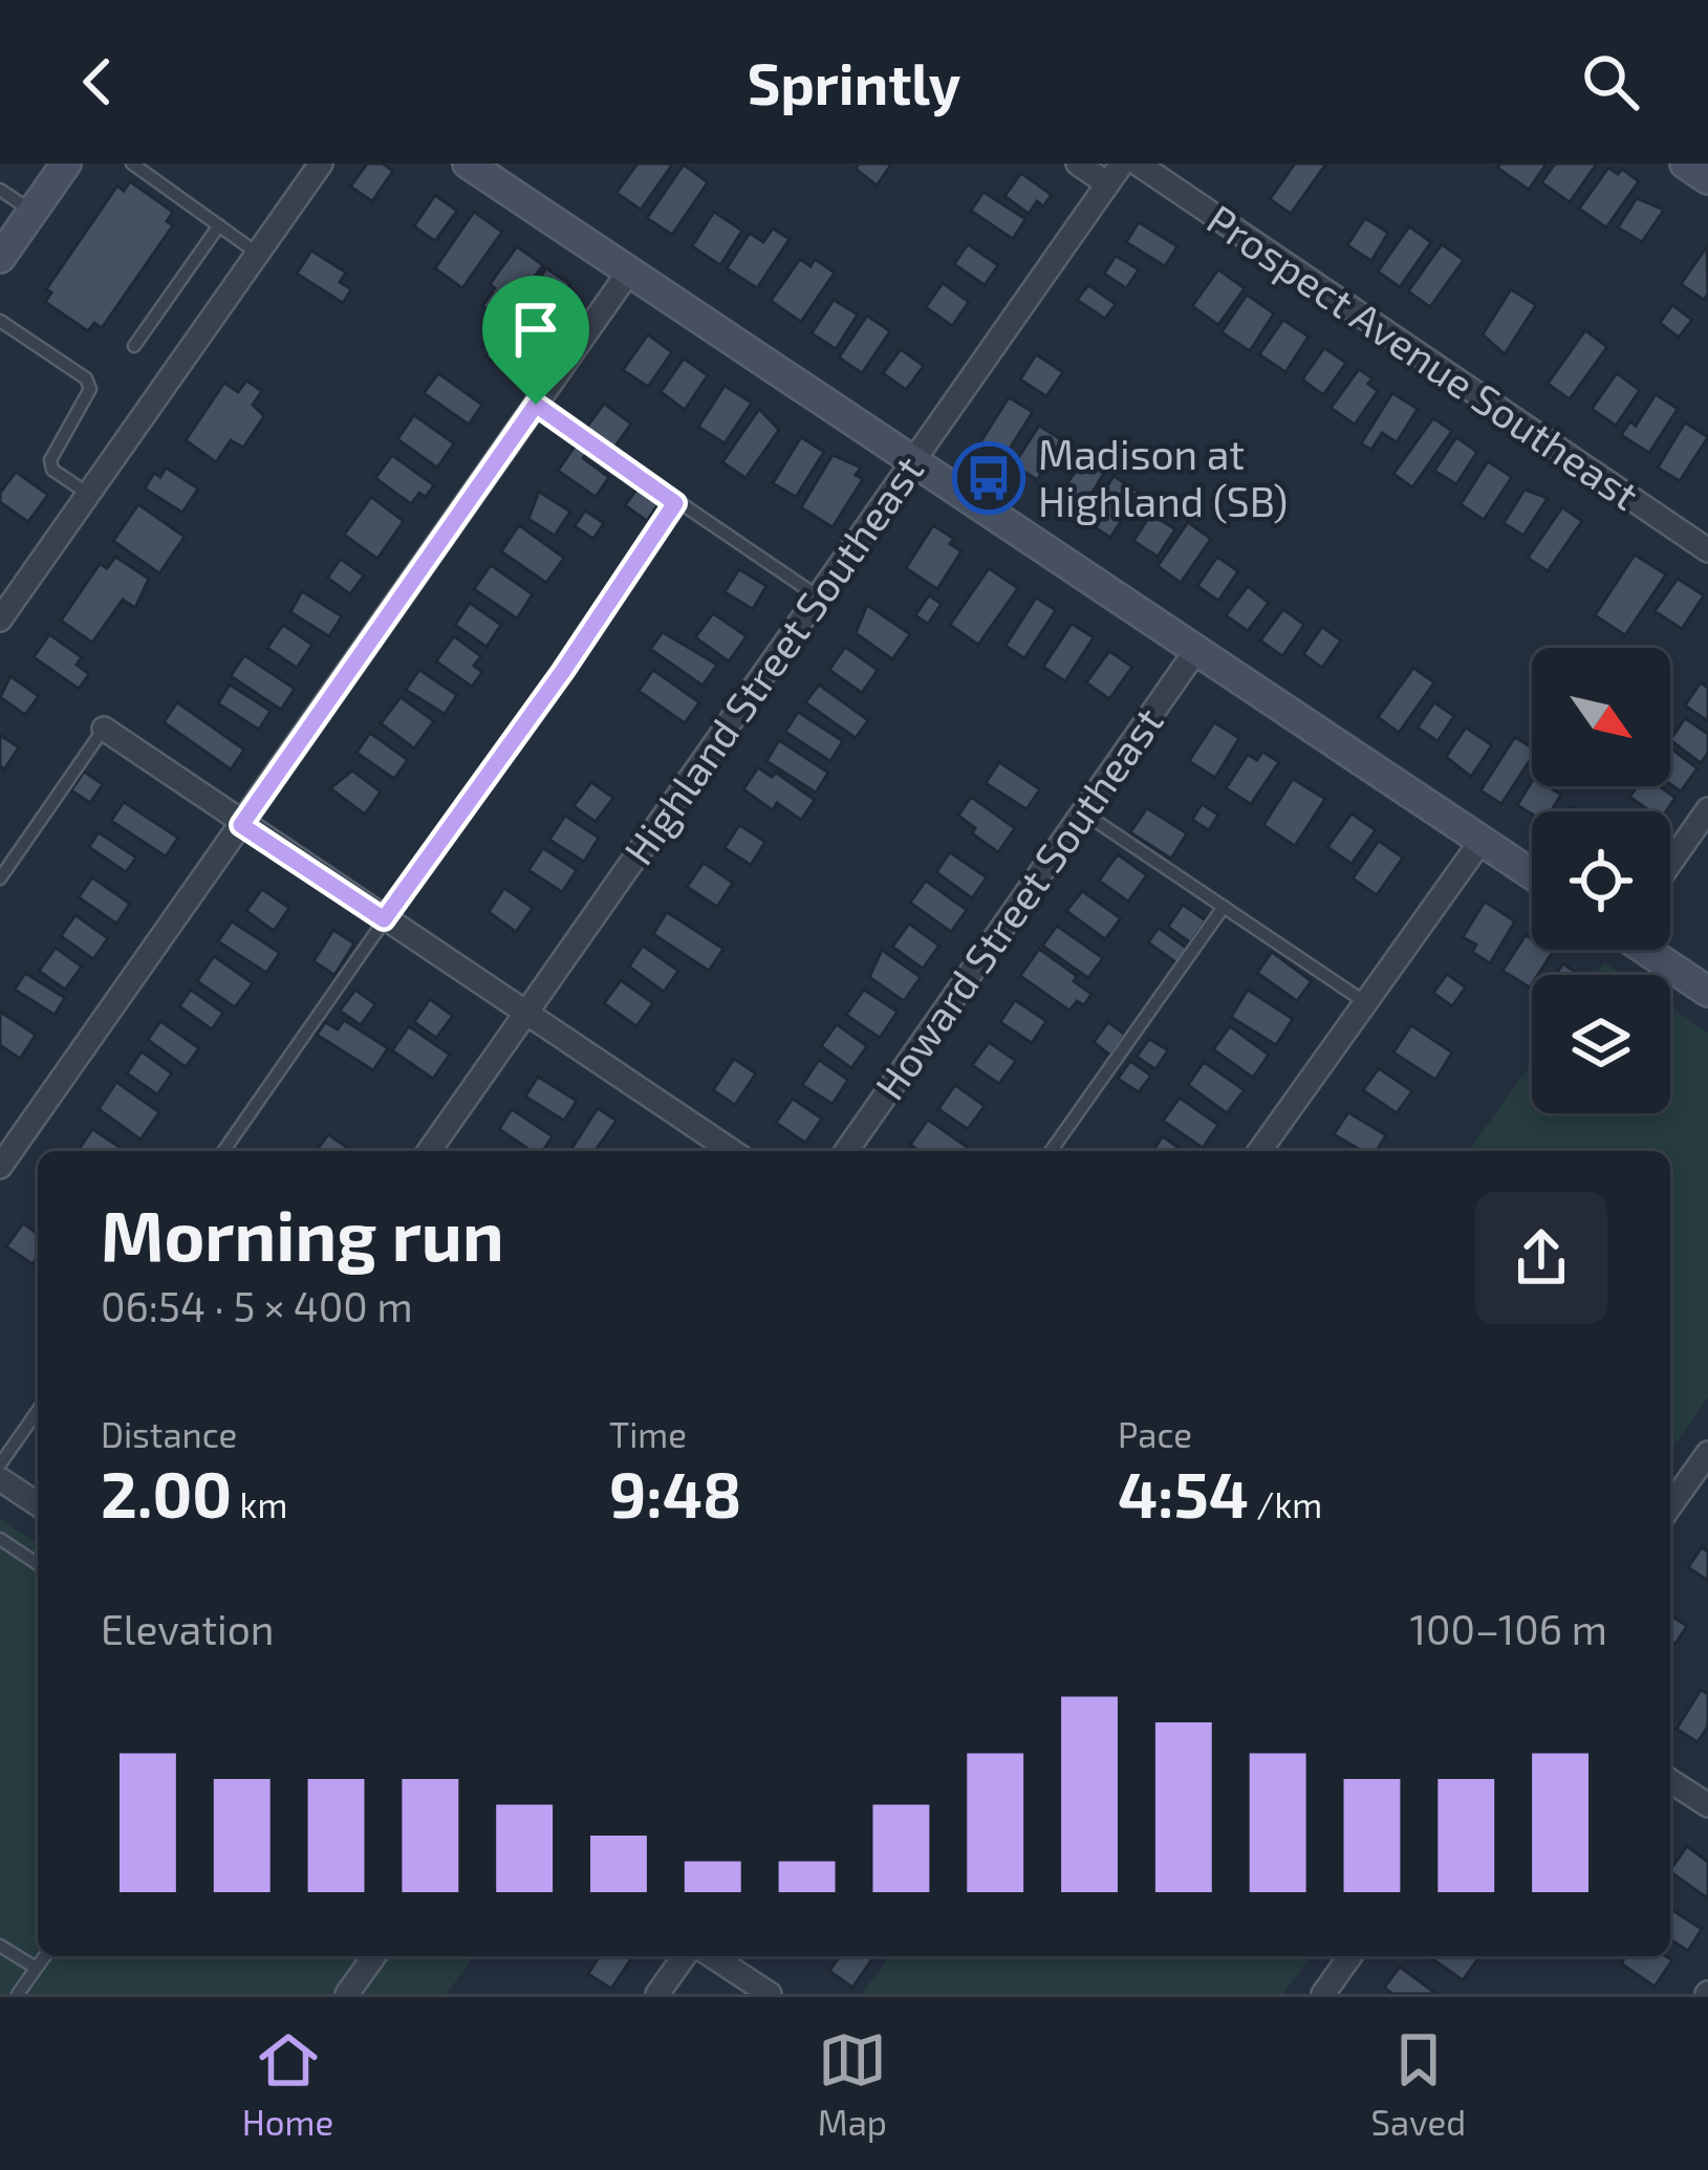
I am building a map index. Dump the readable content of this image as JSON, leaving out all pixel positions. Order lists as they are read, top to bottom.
{
  "streets": {
    "street": ["Prospect Avenue Southeast", "Highland Street Southeast", "Howard Street Southeast"]
  },
  "places": {
    "bus stop": ["Madison at Highland (SB)"]
  },
  "north": "bottom right",
  "page": {
    "header": "Sprintly",
    "heading": ["Morning run", "06:54 · 5 × 400 m"],
    "stats": [
      ["Distance", "2.00 km"],
      ["Time", "9:48"],
      ["Pace", "4:54 /km"]
    ],
    "chart": ["Elevation", "100–106 m"],
    "tabs": ["Home", "Map", "Saved"]
  }
}
